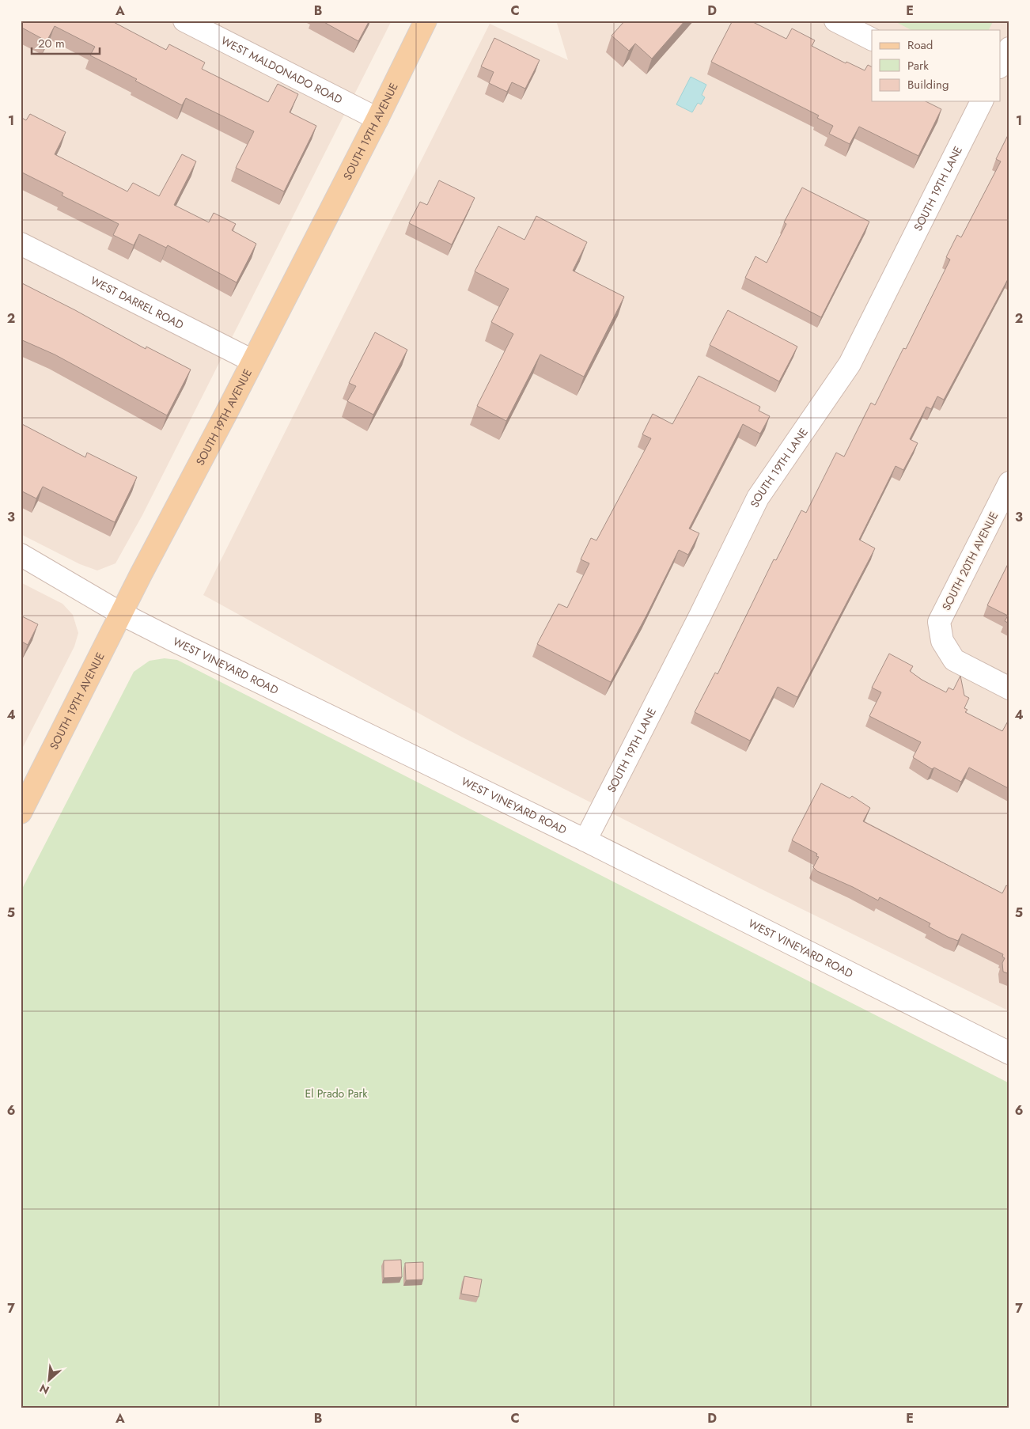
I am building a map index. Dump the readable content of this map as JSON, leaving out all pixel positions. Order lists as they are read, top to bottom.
{
  "streets": {
    "main road": ["SOUTH 19TH AVENUE"],
    "street": [
      "WEST MALDONADO ROAD",
      "SOUTH 19TH LANE",
      "WEST DARREL ROAD",
      "SOUTH 20TH AVENUE",
      "WEST VINEYARD ROAD"
    ]
  },
  "crossings": [
    ["WEST MALDONADO ROAD", "SOUTH 19TH AVENUE"],
    ["SOUTH 19TH AVENUE", "WEST DARREL ROAD"],
    ["SOUTH 19TH AVENUE", "WEST VINEYARD ROAD"],
    ["SOUTH 19TH LANE", "WEST VINEYARD ROAD"]
  ],
  "parks": ["El Prado Park"],
  "legend": ["Road", "Park", "Building"],
  "scale_bar": "20 m",
  "north": "bottom left",
  "grid": {
    "columns": [
      "A",
      "B",
      "C",
      "D",
      "E"
    ],
    "rows": [
      "1",
      "2",
      "3",
      "4",
      "5",
      "6",
      "7"
    ]
  }
}
